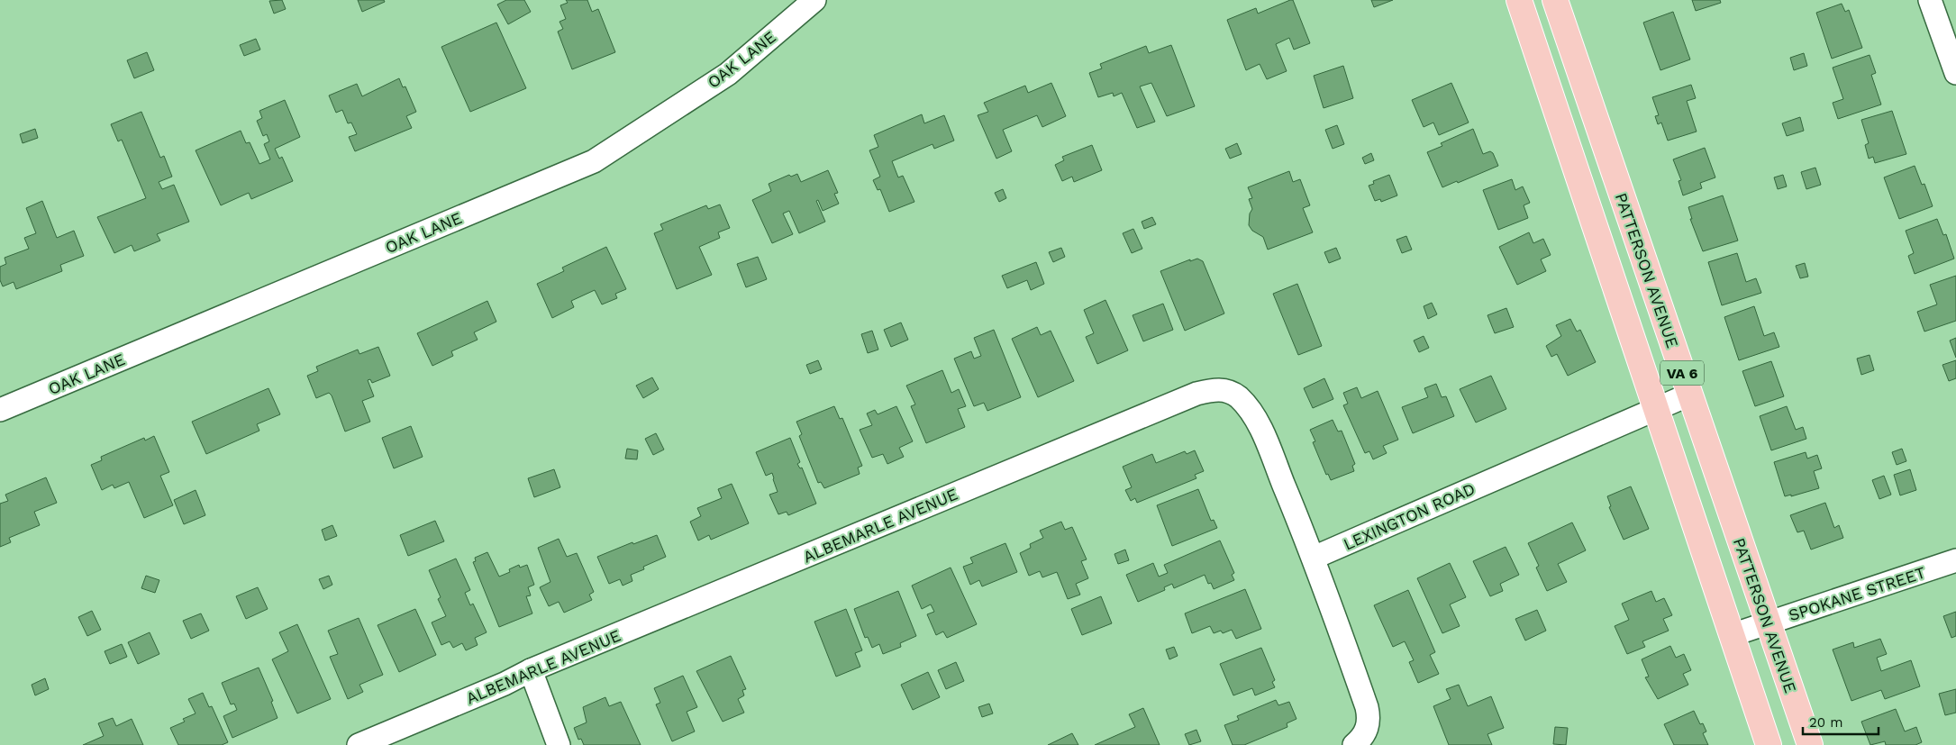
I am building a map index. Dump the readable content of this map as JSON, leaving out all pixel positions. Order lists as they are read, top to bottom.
{
  "streets": {
    "main road": ["PATTERSON AVENUE", "VA 6"],
    "street": [
      "OAK LANE",
      "LEXINGTON ROAD",
      "ALBEMARLE AVENUE",
      "SPOKANE STREET"
    ]
  },
  "crossings": [
    ["PATTERSON AVENUE", "LEXINGTON ROAD"],
    ["PATTERSON AVENUE", "SPOKANE STREET"],
    ["VA 6", "LEXINGTON ROAD"],
    ["VA 6", "SPOKANE STREET"],
    ["LEXINGTON ROAD", "ALBEMARLE AVENUE"]
  ],
  "scale_bar": "20 m"
}
